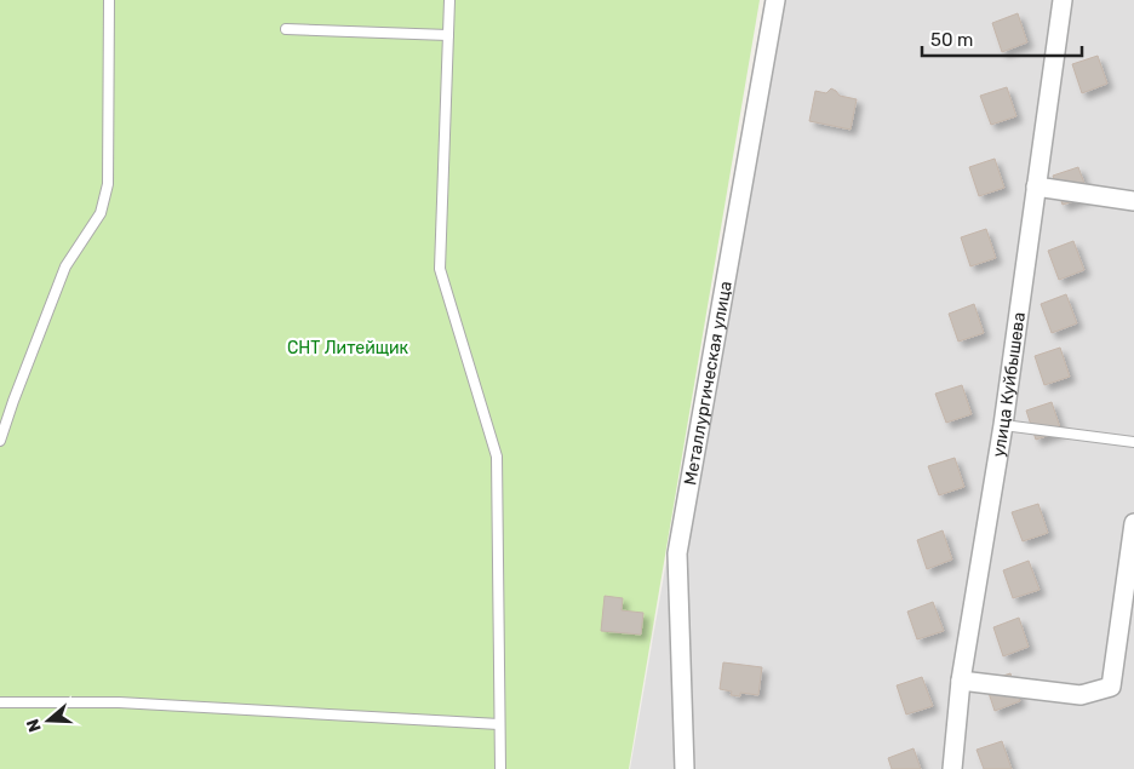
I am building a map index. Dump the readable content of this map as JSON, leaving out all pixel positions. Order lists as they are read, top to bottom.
{
  "streets": {
    "street": ["Металлургическая улица", "улица Куйбышева"]
  },
  "parks": ["СНТ Литейщик"],
  "scale_bar": "50 m",
  "north": "left"
}
